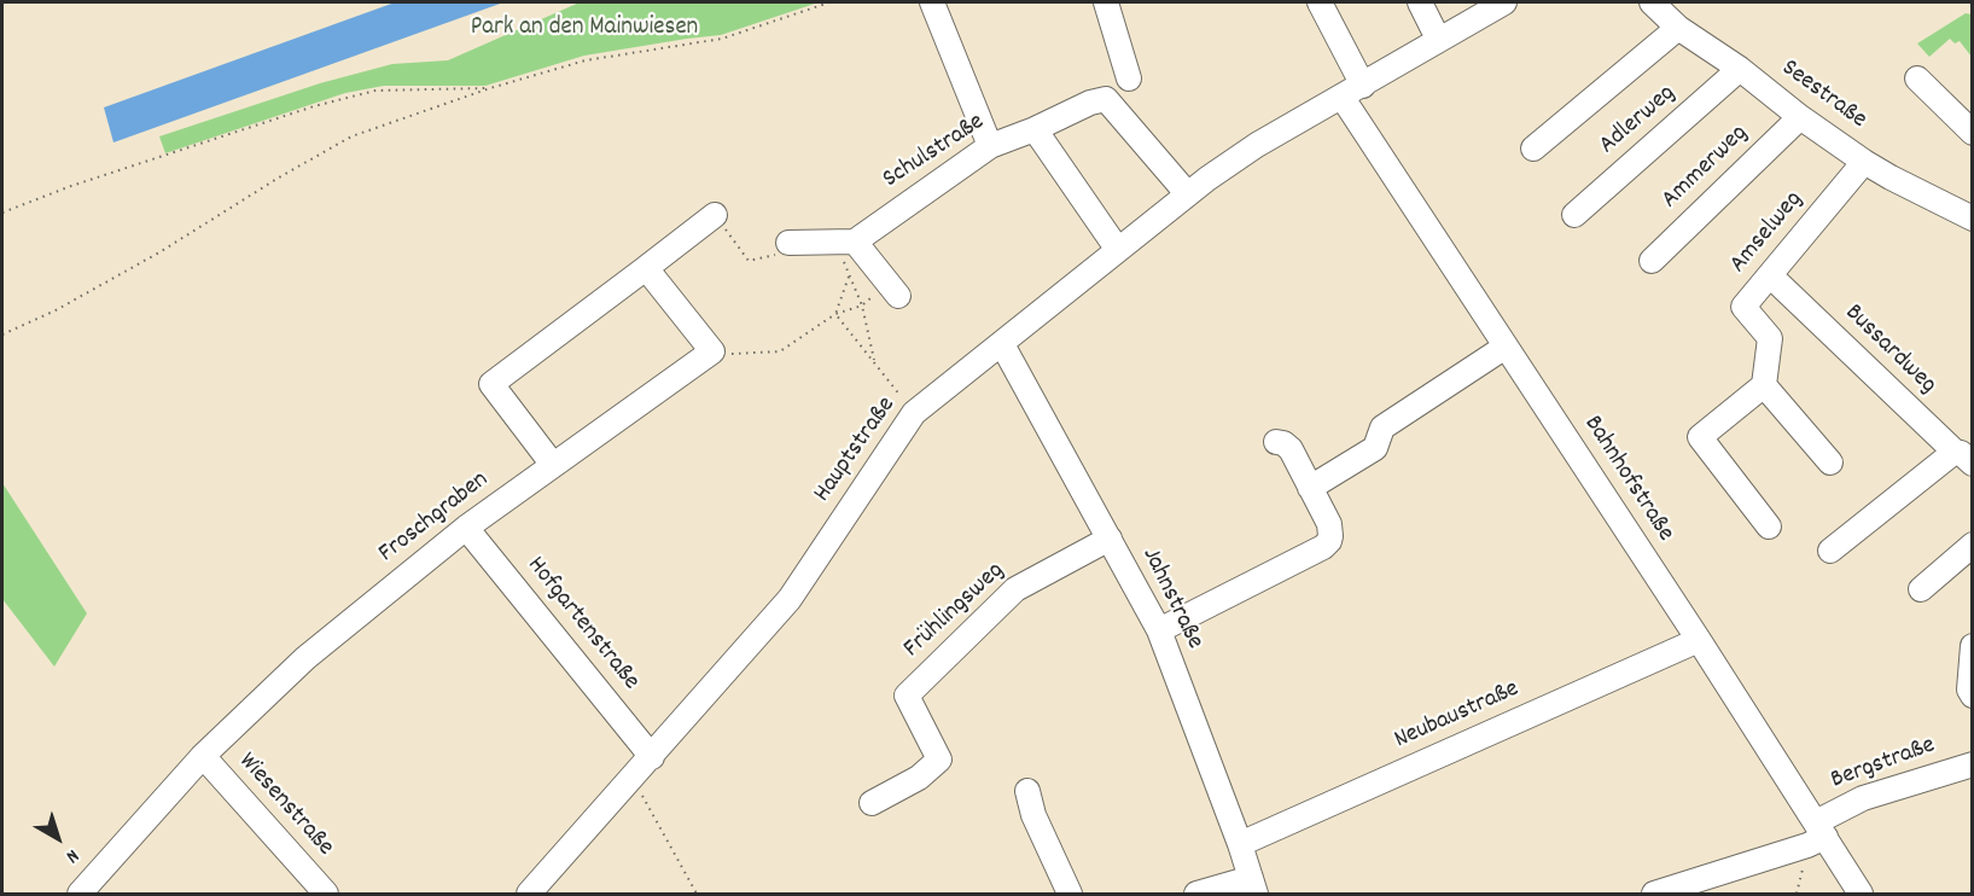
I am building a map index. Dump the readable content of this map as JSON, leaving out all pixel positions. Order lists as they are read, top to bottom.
{
  "streets": {
    "street": [
      "Seestraße",
      "Adlerweg",
      "Schulstraße",
      "Ammerweg",
      "Amselweg",
      "Bussardweg",
      "Hauptstraße",
      "Bahnhofstraße",
      "Froschgraben",
      "Jahnstraße",
      "Frühlingsweg",
      "Hofgartenstraße",
      "Neubaustraße",
      "Bergstraße",
      "Wiesenstraße"
    ]
  },
  "crossings": [
    ["Seestraße", "Adlerweg"],
    ["Seestraße", "Ammerweg"],
    ["Seestraße", "Amselweg"],
    ["Schulstraße", "Hauptstraße"],
    ["Amselweg", "Bussardweg"],
    ["Hauptstraße", "Bahnhofstraße"],
    ["Hauptstraße", "Jahnstraße"],
    ["Hauptstraße", "Hofgartenstraße"],
    ["Bahnhofstraße", "Neubaustraße"],
    ["Bahnhofstraße", "Bergstraße"],
    ["Froschgraben", "Hofgartenstraße"],
    ["Froschgraben", "Wiesenstraße"],
    ["Jahnstraße", "Frühlingsweg"],
    ["Jahnstraße", "Neubaustraße"]
  ],
  "parks": ["Park an den Mainwiesen"],
  "north": "bottom right"
}
